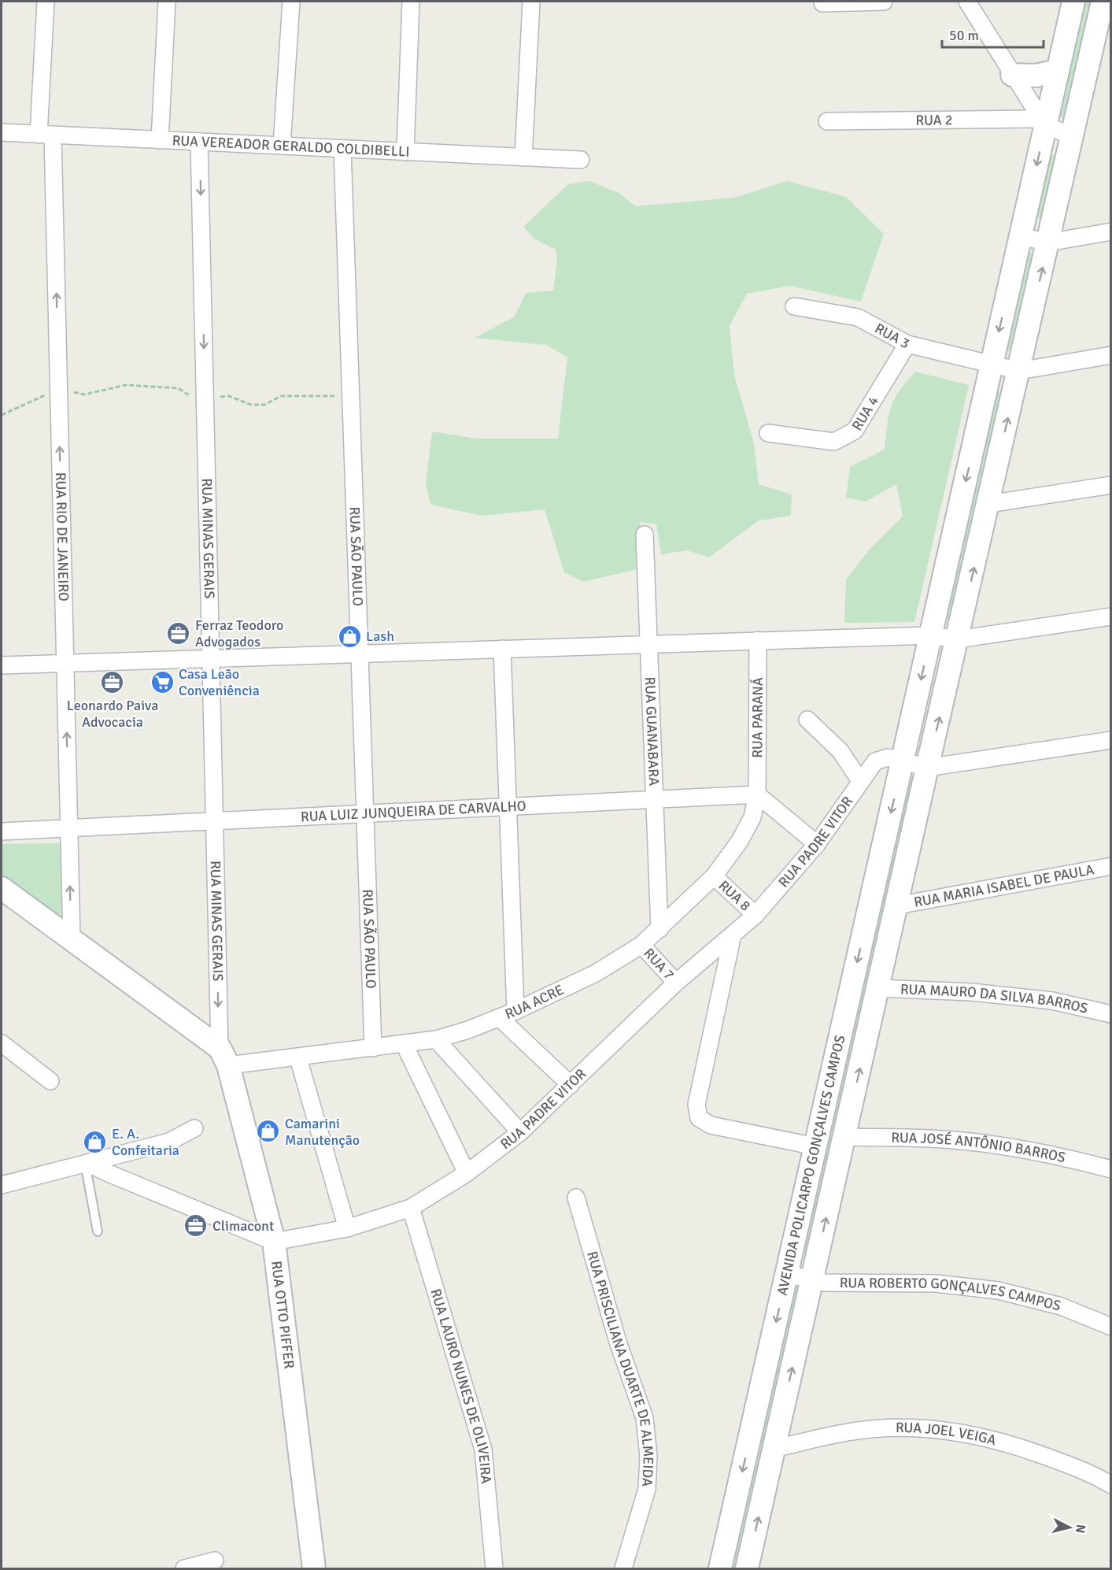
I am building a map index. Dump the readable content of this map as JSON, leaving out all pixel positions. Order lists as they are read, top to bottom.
{
  "streets": {
    "street": [
      "RUA 2",
      "RUA VEREADOR GERALDO COLDIBELLI",
      "RUA 3",
      "RUA 4",
      "RUA RIO DE JANEIRO",
      "RUA MINAS GERAIS",
      "RUA SÃO PAULO",
      "RUA PARANÁ",
      "RUA GUANABARA",
      "RUA LUIZ JUNQUEIRA DE CARVALHO",
      "RUA PADRE VITOR",
      "RUA MARIA ISABEL DE PAULA",
      "RUA 8",
      "RUA 7",
      "RUA MAURO DA SILVA BARROS",
      "RUA ACRE",
      "RUA JOSÉ ANTÔNIO BARROS",
      "AVENIDA POLICARPO GONÇALVES CAMPOS",
      "RUA ROBERTO GONÇALVES CAMPOS",
      "RUA OTTO PIFFER",
      "RUA PRISCILIANA DUARTE DE ALMEIDA",
      "RUA LAURO NUNES DE OLIVEIRA",
      "RUA JOEL VEIGA"
    ]
  },
  "crossings": [
    ["RUA 2", "AVENIDA POLICARPO GONÇALVES CAMPOS"],
    ["RUA VEREADOR GERALDO COLDIBELLI", "RUA RIO DE JANEIRO"],
    ["RUA VEREADOR GERALDO COLDIBELLI", "RUA MINAS GERAIS"],
    ["RUA VEREADOR GERALDO COLDIBELLI", "RUA SÃO PAULO"],
    ["RUA 3", "RUA 4"],
    ["RUA 3", "AVENIDA POLICARPO GONÇALVES CAMPOS"],
    ["RUA RIO DE JANEIRO", "RUA LUIZ JUNQUEIRA DE CARVALHO"],
    ["RUA MINAS GERAIS", "RUA LUIZ JUNQUEIRA DE CARVALHO"],
    ["RUA MINAS GERAIS", "RUA ACRE"],
    ["RUA MINAS GERAIS", "RUA OTTO PIFFER"],
    ["RUA SÃO PAULO", "RUA LUIZ JUNQUEIRA DE CARVALHO"],
    ["RUA SÃO PAULO", "RUA ACRE"],
    ["RUA PARANÁ", "RUA LUIZ JUNQUEIRA DE CARVALHO"],
    ["RUA PARANÁ", "RUA ACRE"],
    ["RUA GUANABARA", "RUA LUIZ JUNQUEIRA DE CARVALHO"],
    ["RUA GUANABARA", "RUA ACRE"],
    ["RUA LUIZ JUNQUEIRA DE CARVALHO", "RUA ACRE"],
    ["RUA PADRE VITOR", "RUA 8"],
    ["RUA PADRE VITOR", "RUA 7"],
    ["RUA PADRE VITOR", "AVENIDA POLICARPO GONÇALVES CAMPOS"],
    ["RUA PADRE VITOR", "RUA OTTO PIFFER"],
    ["RUA PADRE VITOR", "RUA LAURO NUNES DE OLIVEIRA"],
    ["RUA MARIA ISABEL DE PAULA", "AVENIDA POLICARPO GONÇALVES CAMPOS"],
    ["RUA 8", "RUA ACRE"],
    ["RUA 7", "RUA ACRE"],
    ["RUA MAURO DA SILVA BARROS", "AVENIDA POLICARPO GONÇALVES CAMPOS"],
    ["RUA ACRE", "RUA OTTO PIFFER"],
    ["RUA JOSÉ ANTÔNIO BARROS", "AVENIDA POLICARPO GONÇALVES CAMPOS"],
    ["AVENIDA POLICARPO GONÇALVES CAMPOS", "RUA ROBERTO GONÇALVES CAMPOS"],
    ["AVENIDA POLICARPO GONÇALVES CAMPOS", "RUA JOEL VEIGA"]
  ],
  "one_way": ["RUA RIO DE JANEIRO", "RUA MINAS GERAIS"],
  "places": {
    "office": ["Ferraz Teodoro Advogados", "Leonardo Paiva Advocacia", "Climacont"],
    "shop": ["Lash", "Camarini Manutenção", "E. A. Confeitaria"],
    "supermarket": ["Casa Leão Conveniência"]
  },
  "scale_bar": "50 m",
  "north": "right"
}
